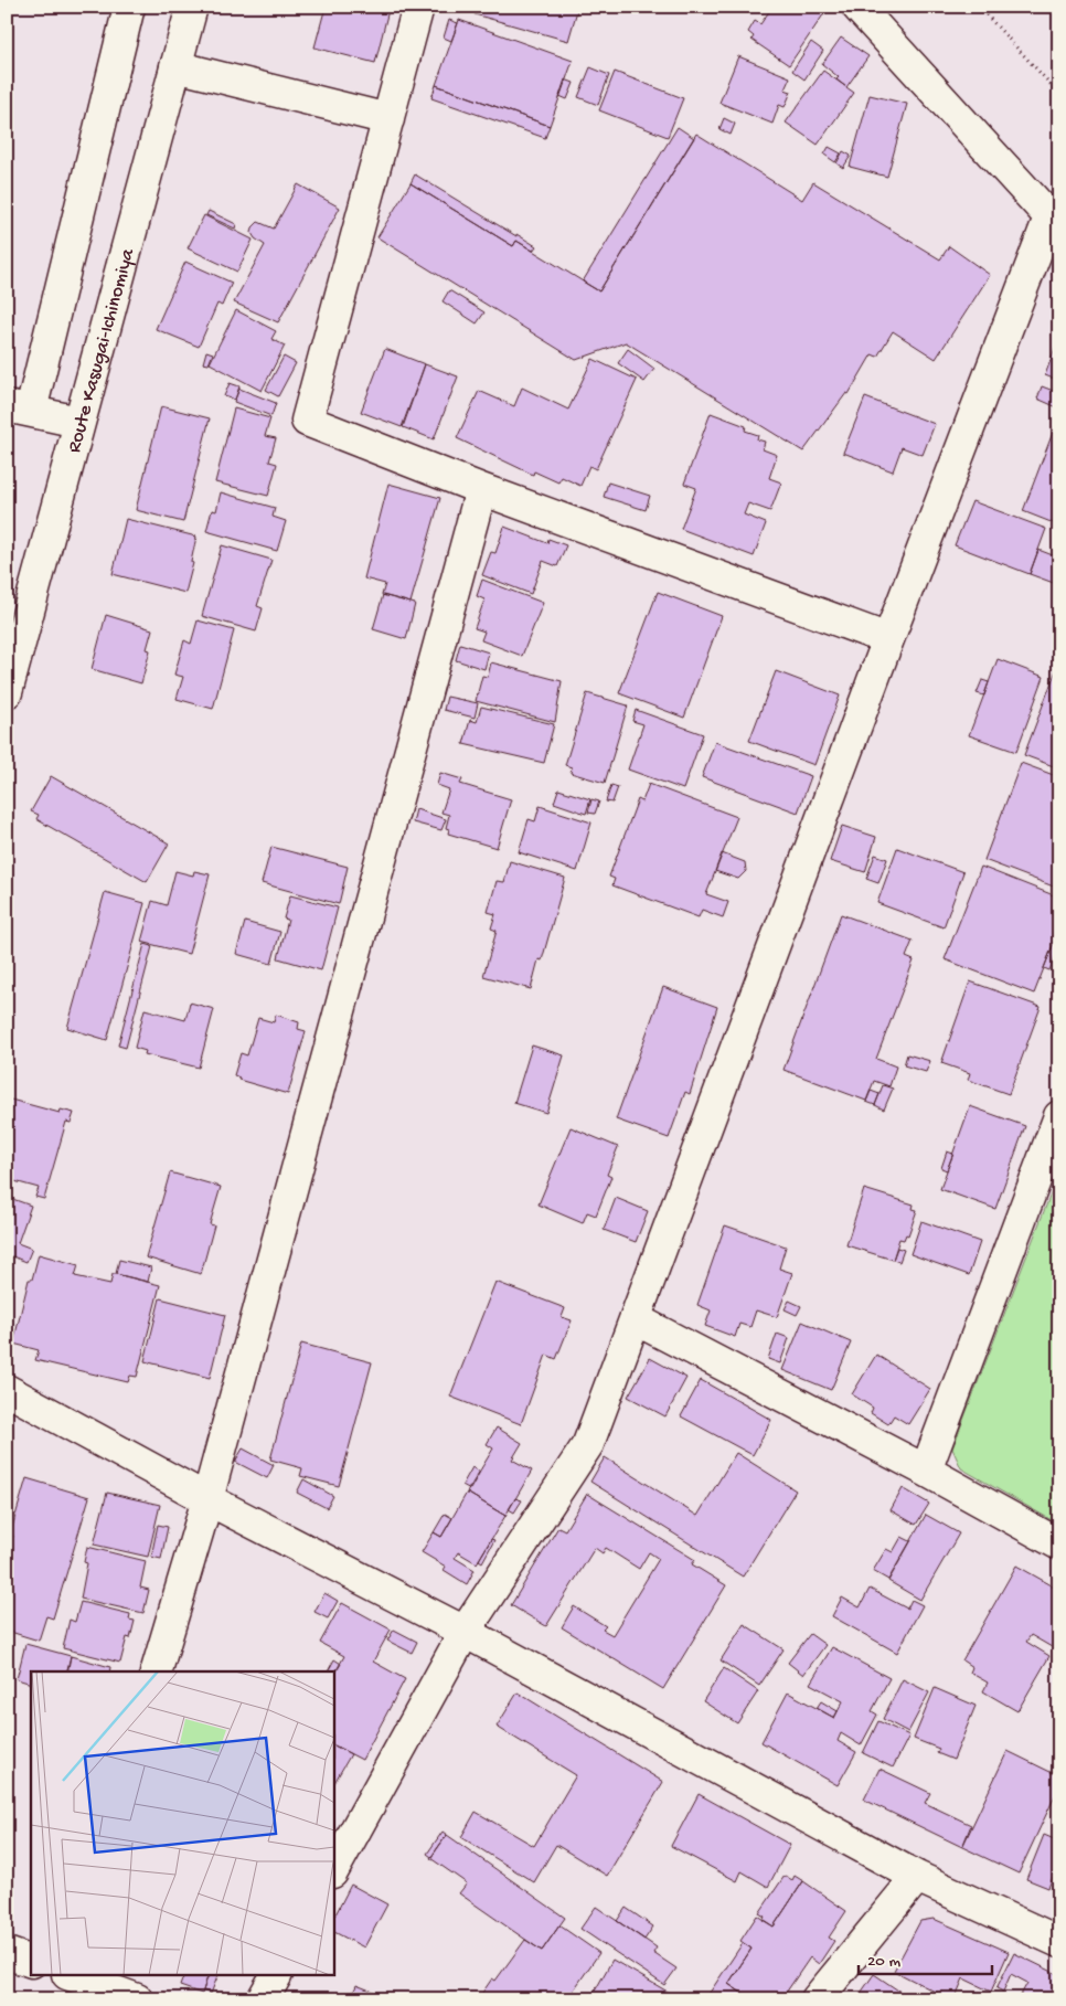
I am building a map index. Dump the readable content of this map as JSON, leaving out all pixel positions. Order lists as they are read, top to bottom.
{
  "streets": {
    "street": ["Route Kasugai-Ichinomiya"]
  },
  "scale_bar": "20 m"
}
